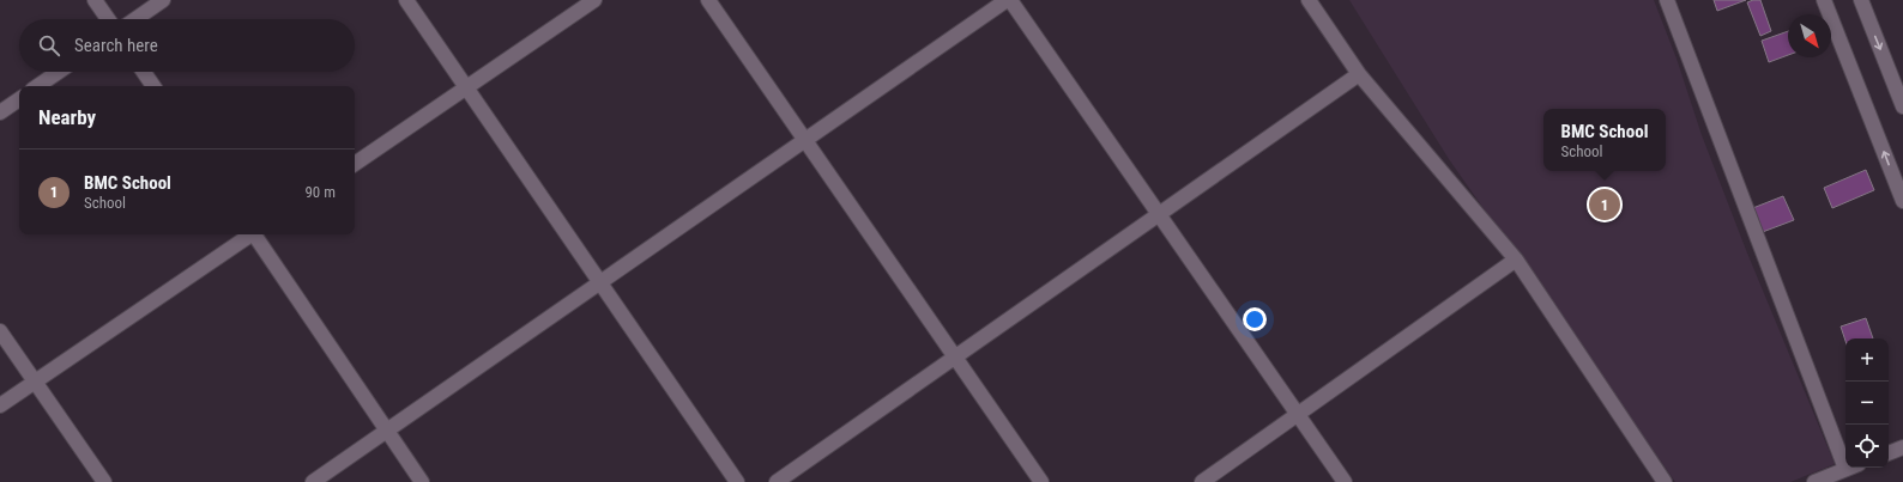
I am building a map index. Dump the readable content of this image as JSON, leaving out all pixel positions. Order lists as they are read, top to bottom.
{
  "north": "bottom right",
  "page": {
    "search": "Search here",
    "heading": "Nearby",
    "popup": ["BMC School", "School"],
    "list": [
      {
        "mark": "1",
        "name": "BMC School",
        "note": "School",
        "value": "90 m"
      }
    ],
    "pins": "1",
    "map_buttons": ["+", "−"]
  }
}
